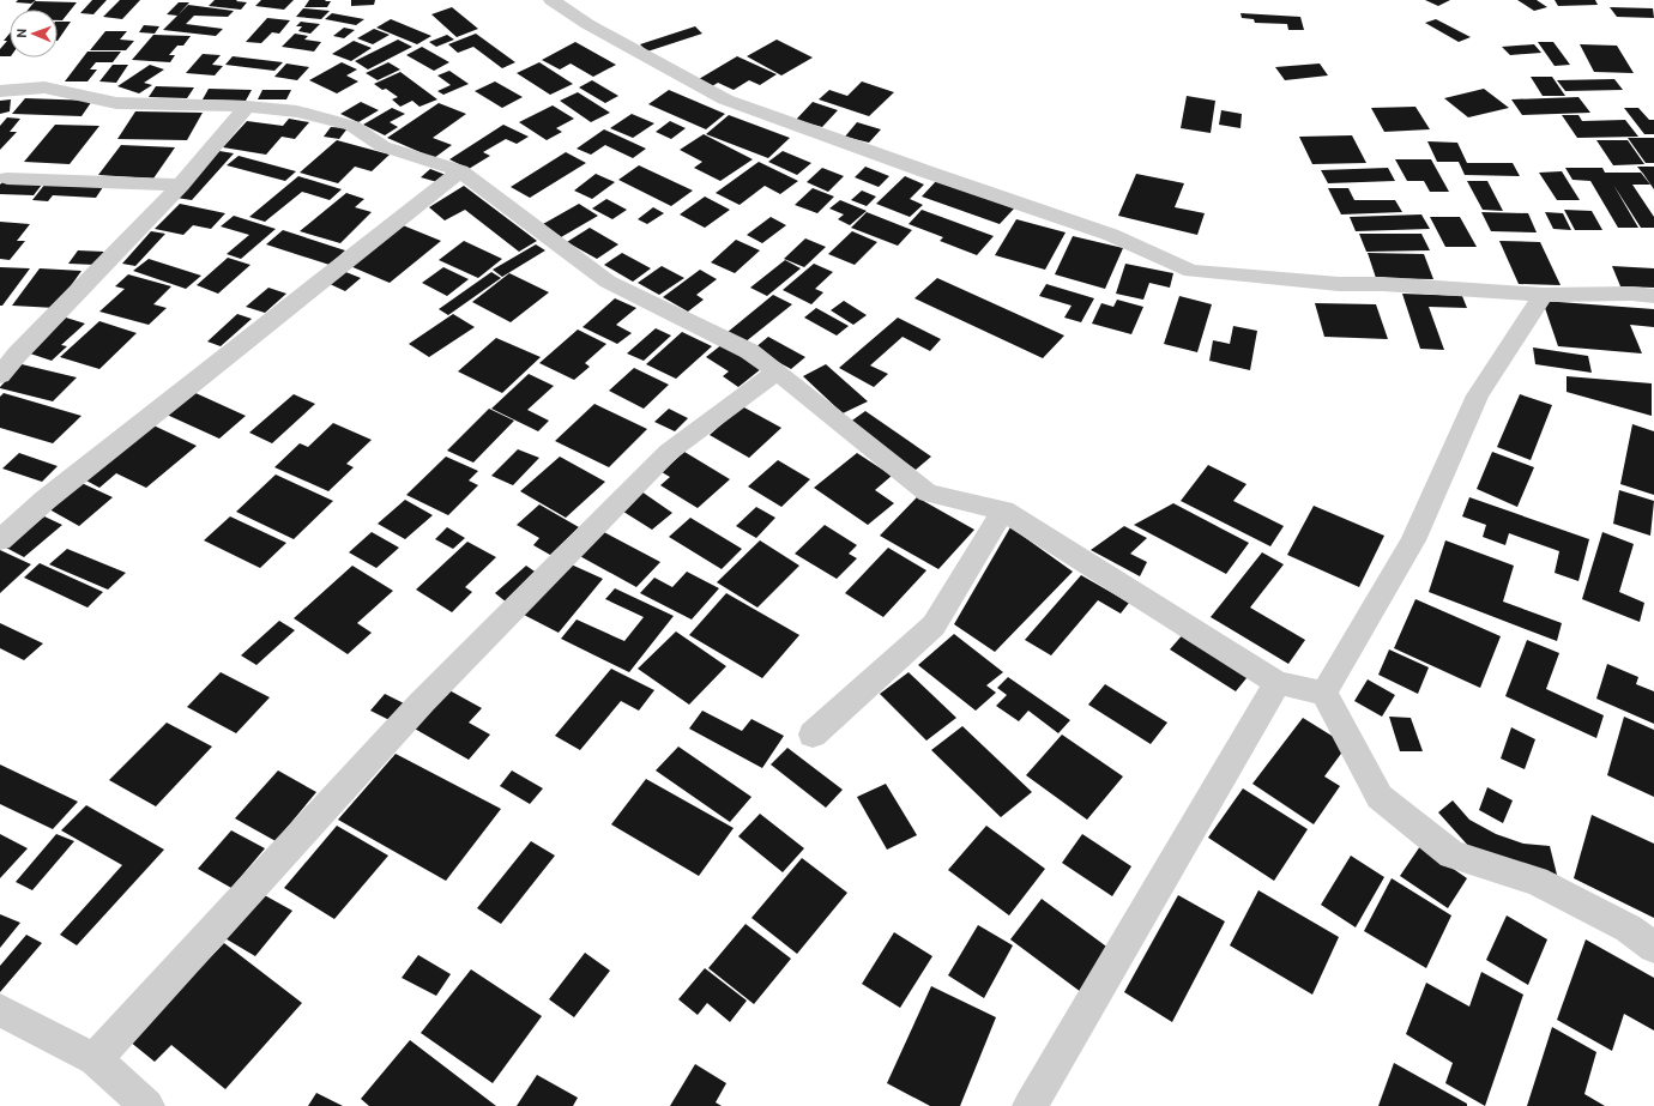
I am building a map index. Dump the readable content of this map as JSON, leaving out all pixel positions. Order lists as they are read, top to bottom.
{
  "north": "left"
}
